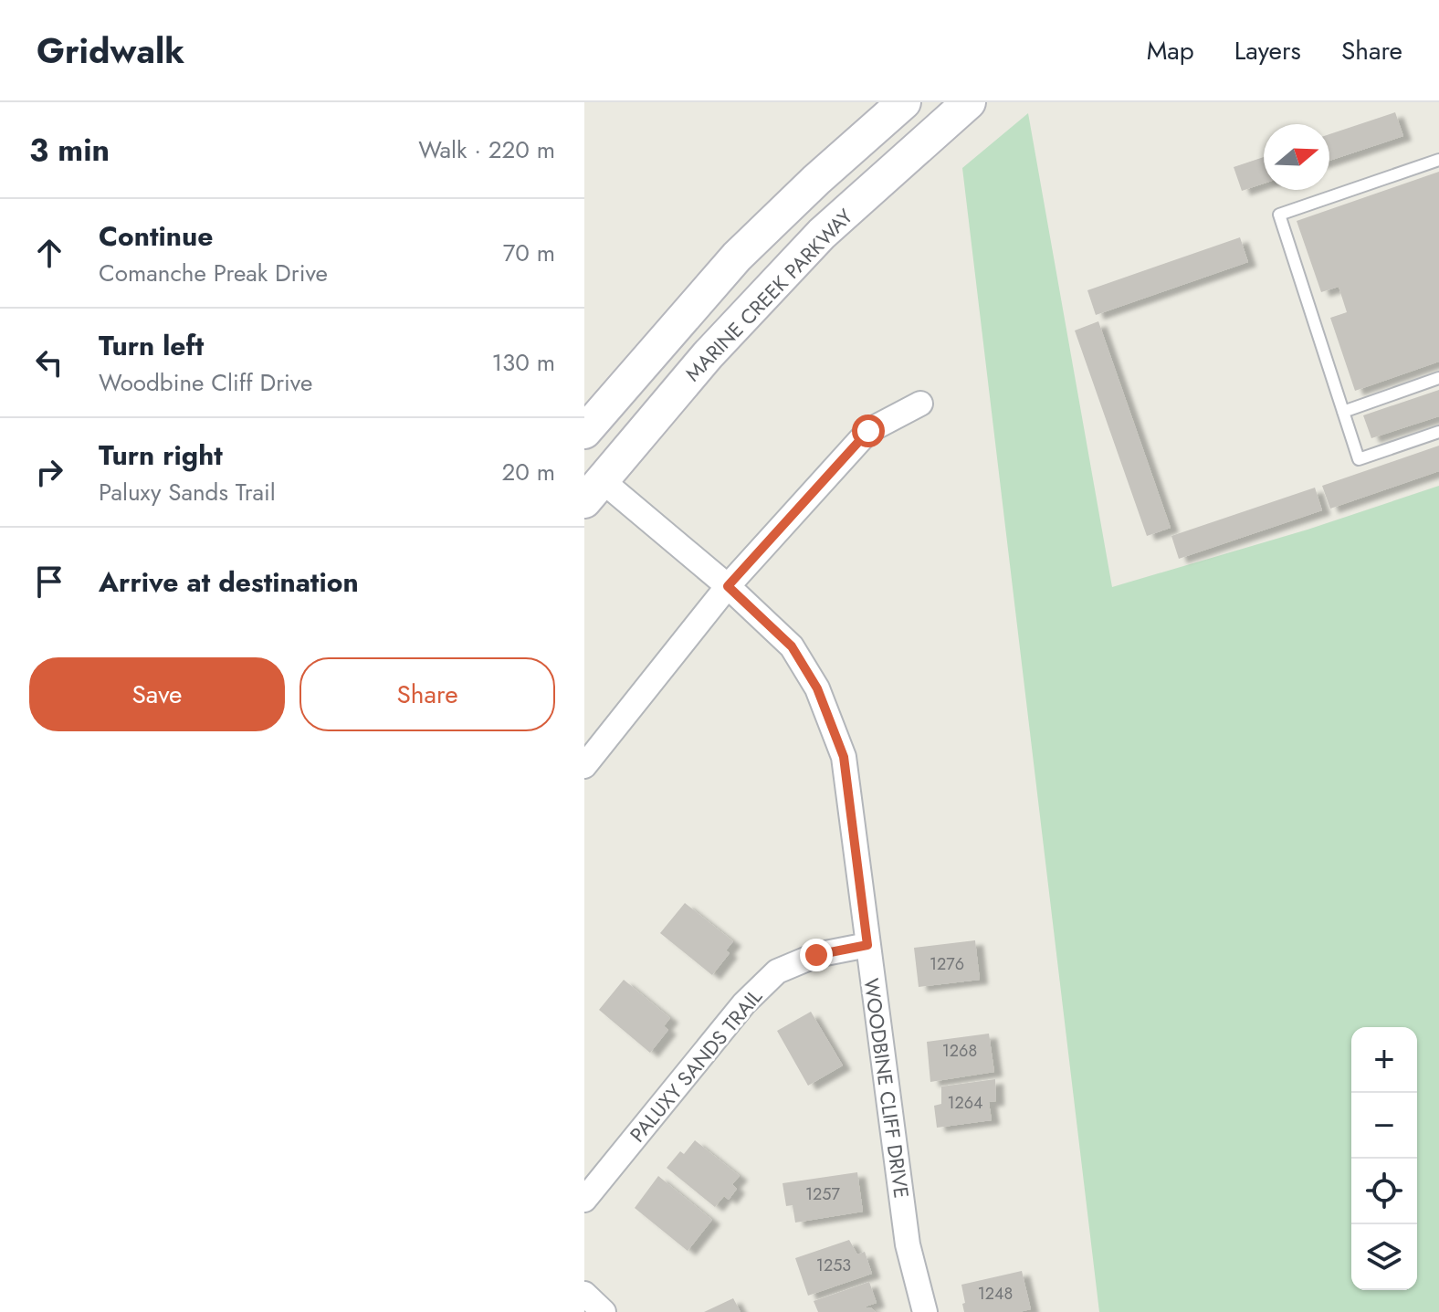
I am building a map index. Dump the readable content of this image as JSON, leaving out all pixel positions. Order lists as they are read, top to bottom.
{
  "streets": {
    "main road": ["MARINE CREEK PARKWAY"],
    "street": ["PALUXY SANDS TRAIL", "WOODBINE CLIFF DRIVE"]
  },
  "crossings": [
    ["MARINE CREEK PARKWAY", "WOODBINE CLIFF DRIVE"],
    ["PALUXY SANDS TRAIL", "WOODBINE CLIFF DRIVE"]
  ],
  "house_numbers": [
    "1276",
    "1268",
    "1264",
    "1257",
    "1253",
    "1248"
  ],
  "north": "right",
  "page": {
    "header": "Gridwalk",
    "nav": ["Map", "Layers", "Share"],
    "heading": ["3 min", "Walk · 220 m"],
    "list": [
      ["Continue", "Comanche Preak Drive", "70 m"],
      ["Turn left", "Woodbine Cliff Drive", "130 m"],
      ["Turn right", "Paluxy Sands Trail", "20 m"],
      "Arrive at destination"
    ],
    "buttons": ["Save", "Share"],
    "map_buttons": ["+", "−"]
  }
}
